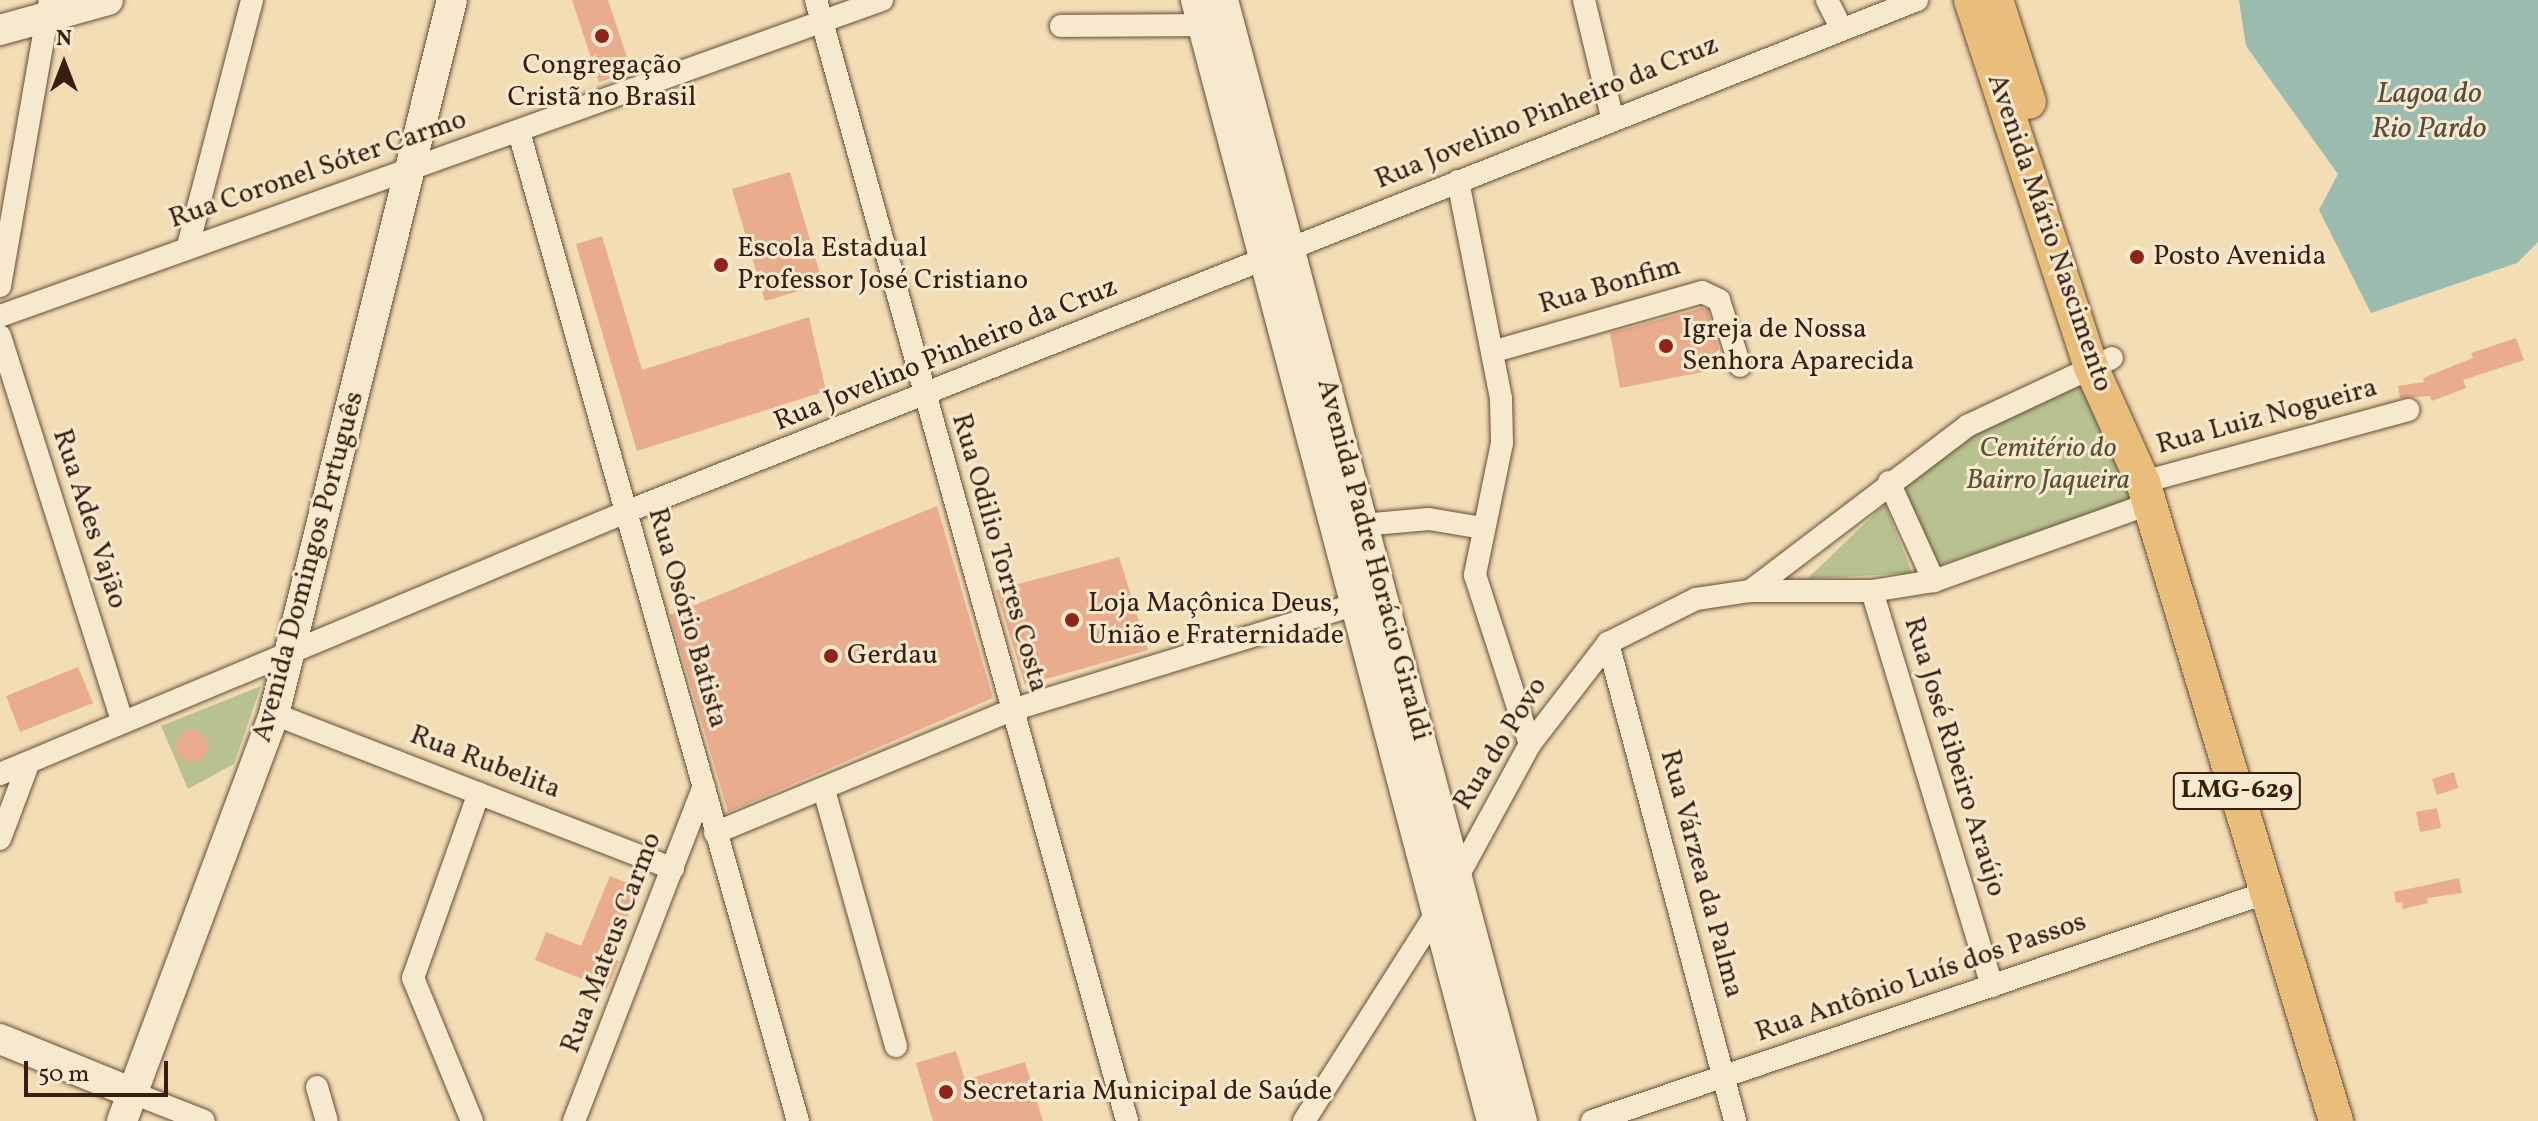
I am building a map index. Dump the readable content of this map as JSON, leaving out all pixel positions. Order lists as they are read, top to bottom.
{
  "streets": {
    "main road": ["Avenida Mário Nascimento", "LMG-629"],
    "street": [
      "Rua Jovelino Pinheiro da Cruz",
      "Rua Coronel Sóter Carmo",
      "Rua Bonfim",
      "Rua Luiz Nogueira",
      "Rua Ades Vajão",
      "Rua Odilio Torres Costa",
      "Avenida Padre Horácio Giraldi",
      "Avenida Domingos Português",
      "Rua Osório Batista",
      "Rua do Povo",
      "Rua José Ribeiro Araújo",
      "Rua Rubelita",
      "Rua Várzea da Palma",
      "Rua Mateus Carmo",
      "Rua Antônio Luís dos Passos"
    ]
  },
  "crossings": [
    ["Rua Jovelino Pinheiro da Cruz", "Rua Ades Vajão"],
    ["Rua Jovelino Pinheiro da Cruz", "Rua Odilio Torres Costa"],
    ["Rua Jovelino Pinheiro da Cruz", "Avenida Padre Horácio Giraldi"],
    ["Rua Jovelino Pinheiro da Cruz", "Avenida Domingos Português"],
    ["Rua Jovelino Pinheiro da Cruz", "Rua Osório Batista"],
    ["Rua Coronel Sóter Carmo", "Rua Odilio Torres Costa"],
    ["Rua Coronel Sóter Carmo", "Avenida Domingos Português"],
    ["Rua Coronel Sóter Carmo", "Rua Osório Batista"],
    ["Avenida Mário Nascimento", "Rua Luiz Nogueira"],
    ["Avenida Mário Nascimento", "Rua do Povo"],
    ["Avenida Mário Nascimento", "Rua Antônio Luís dos Passos"],
    ["Rua Luiz Nogueira", "Rua do Povo"],
    ["Rua Luiz Nogueira", "Rua José Ribeiro Araújo"],
    ["Avenida Padre Horácio Giraldi", "Rua do Povo"],
    ["Avenida Domingos Português", "Rua Rubelita"],
    ["Rua Osório Batista", "Rua Mateus Carmo"],
    ["Rua do Povo", "Rua Várzea da Palma"],
    ["Rua José Ribeiro Araújo", "Rua Antônio Luís dos Passos"],
    ["Rua Rubelita", "Rua Mateus Carmo"],
    ["Rua Várzea da Palma", "Rua Antônio Luís dos Passos"]
  ],
  "water": ["Lagoa do Rio Pardo"],
  "parks": ["Cemitério do Bairro Jaqueira"],
  "places": [
    "Congregação Cristã no Brasil",
    "Posto Avenida",
    "Escola Estadual Professor José Cristiano",
    "Igreja de Nossa Senhora Aparecida",
    "Loja Maçônica Deus, União e Fraternidade",
    "Gerdau",
    "Secretaria Municipal de Saúde"
  ],
  "scale_bar": "50 m",
  "north": "top"
}
